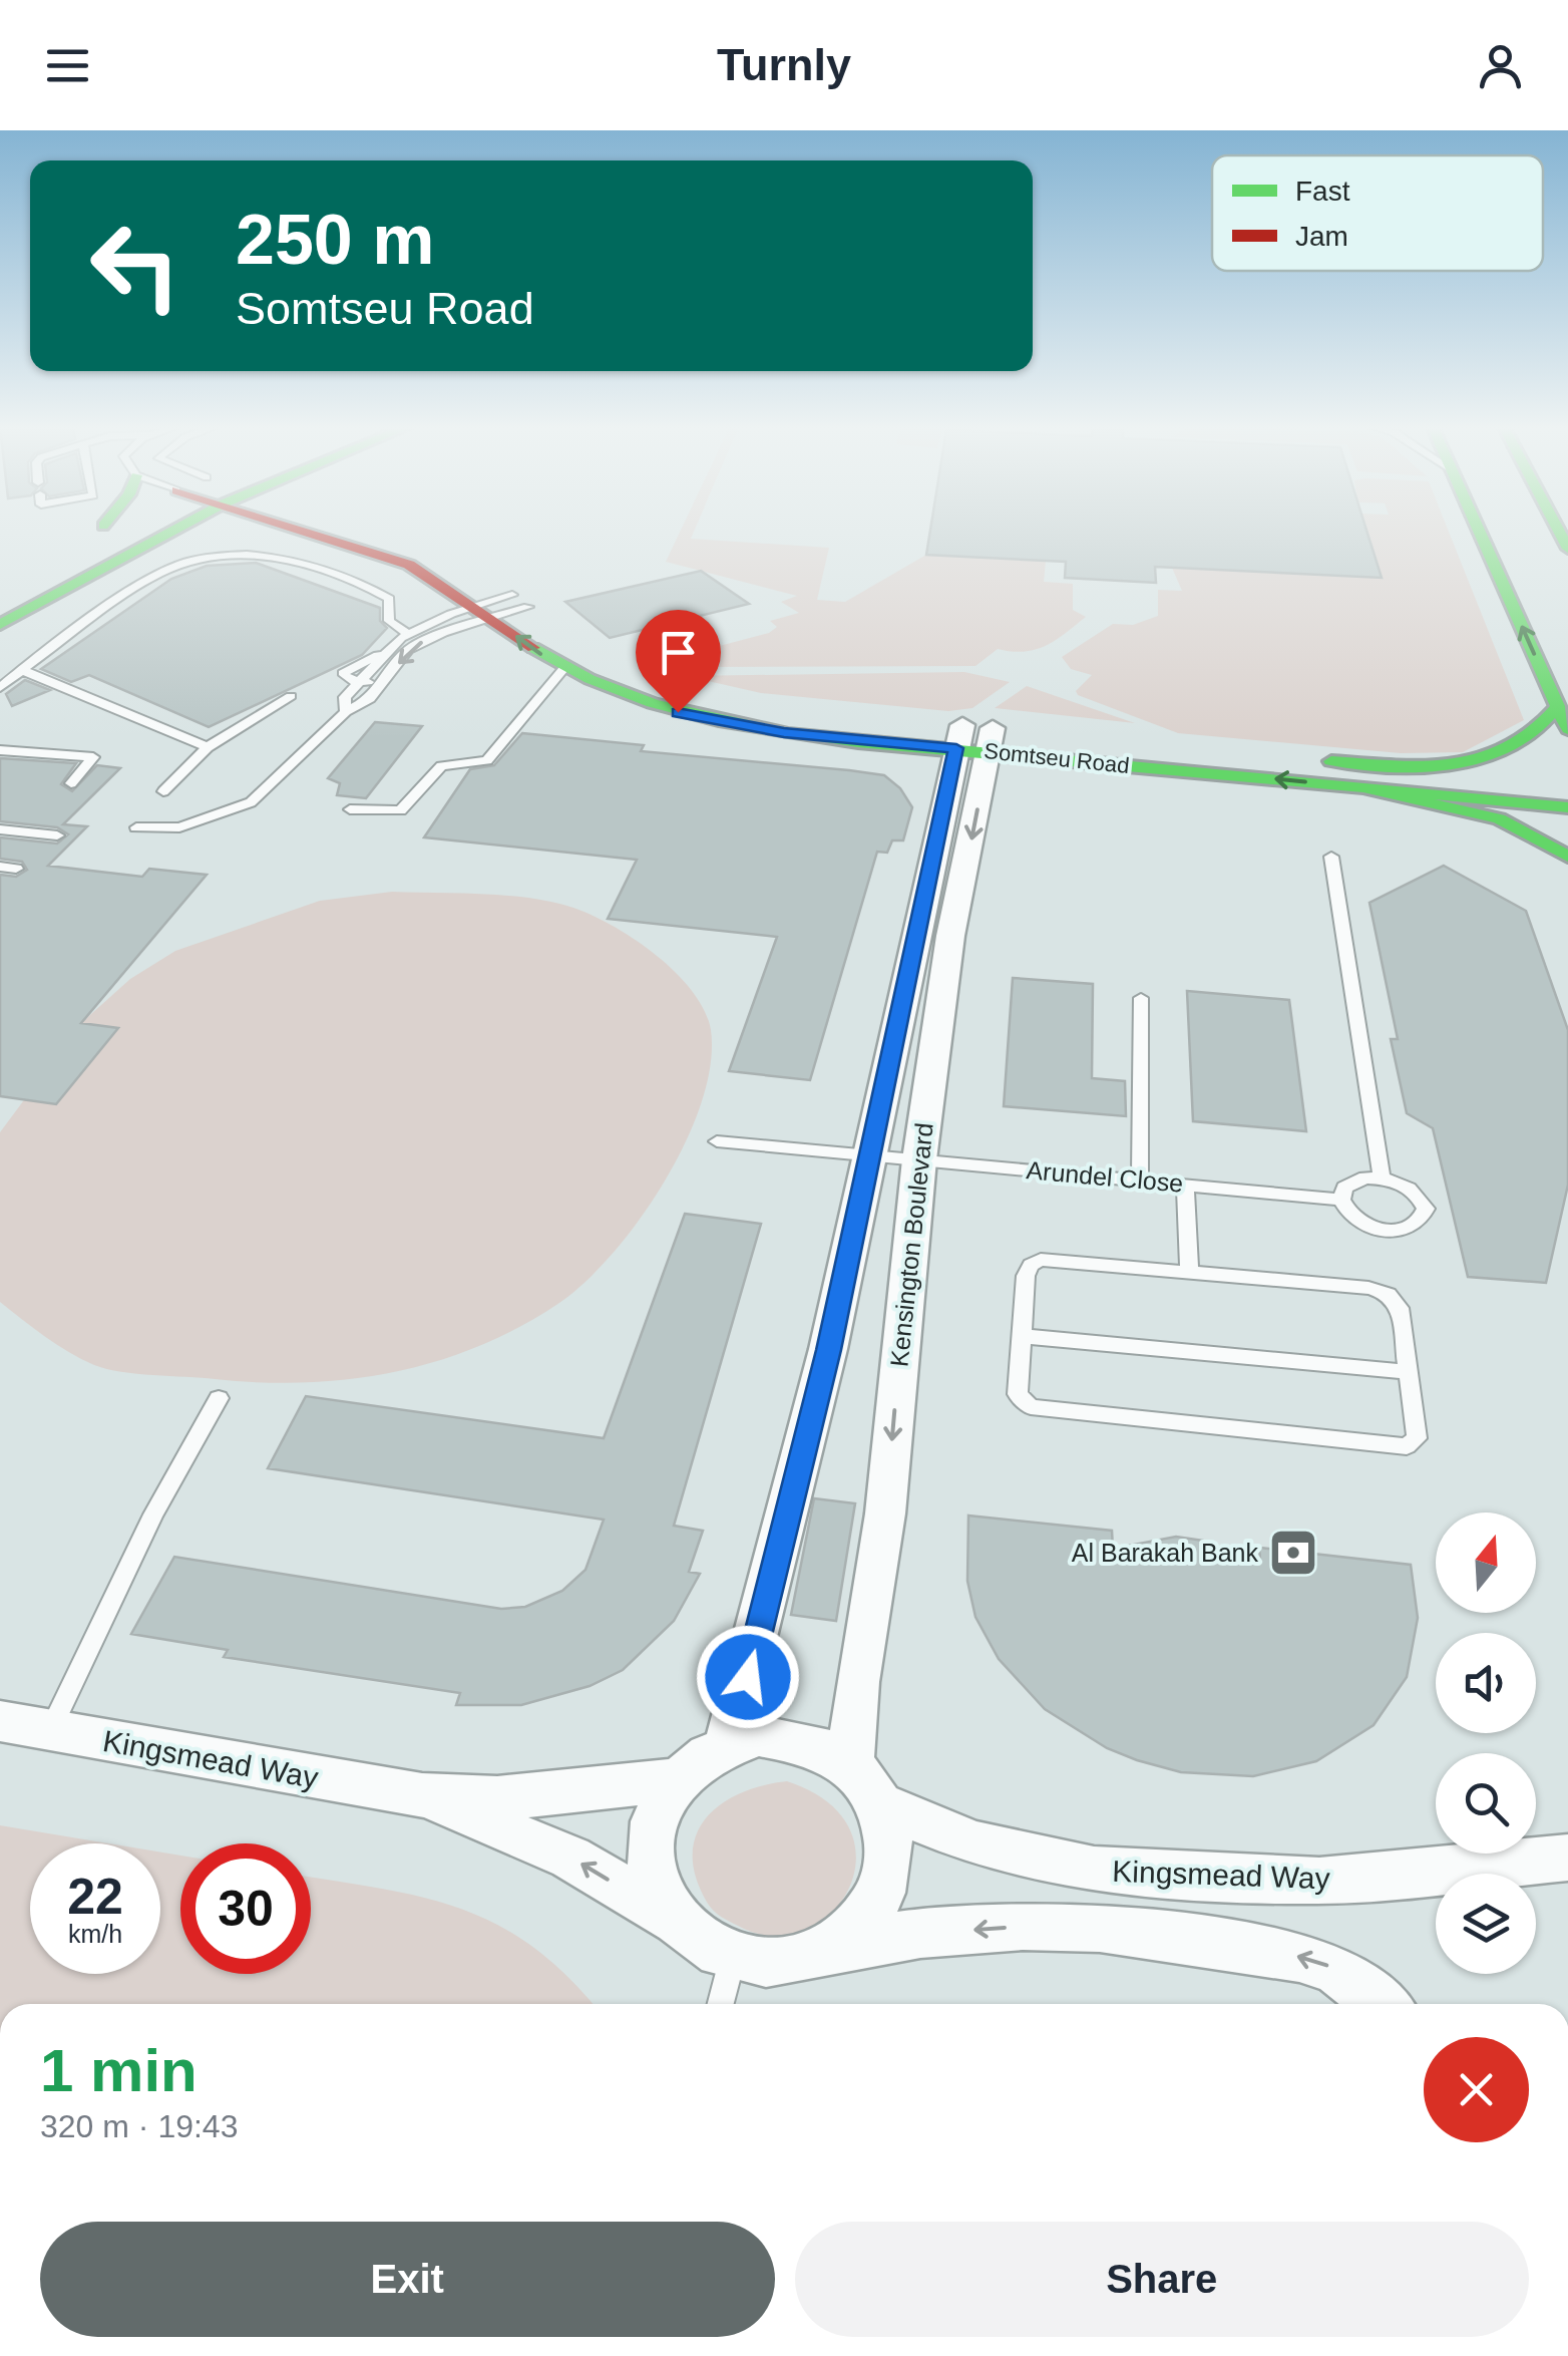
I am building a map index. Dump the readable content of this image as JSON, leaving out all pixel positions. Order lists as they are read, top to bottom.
{
  "streets": {
    "main road": ["Somtseu Road"],
    "street": ["Kensington Boulevard", "Kingsmead Way"],
    "lane": ["Arundel Close"]
  },
  "crossings": [
    ["Somtseu Road", "Kensington Boulevard"],
    ["Arundel Close", "Kensington Boulevard"],
    ["Kensington Boulevard", "Kingsmead Way"]
  ],
  "places": {
    "bank": ["Al Barakah Bank"]
  },
  "legend": ["Fast", "Jam"],
  "north": "top",
  "page": {
    "header": "Turnly",
    "turn": ["250 m", "Somtseu Road"],
    "speed": "22 km/h",
    "limit": "30",
    "heading": ["1 min", "320 m · 19:43"],
    "buttons": ["Exit", "Share"]
  }
}
